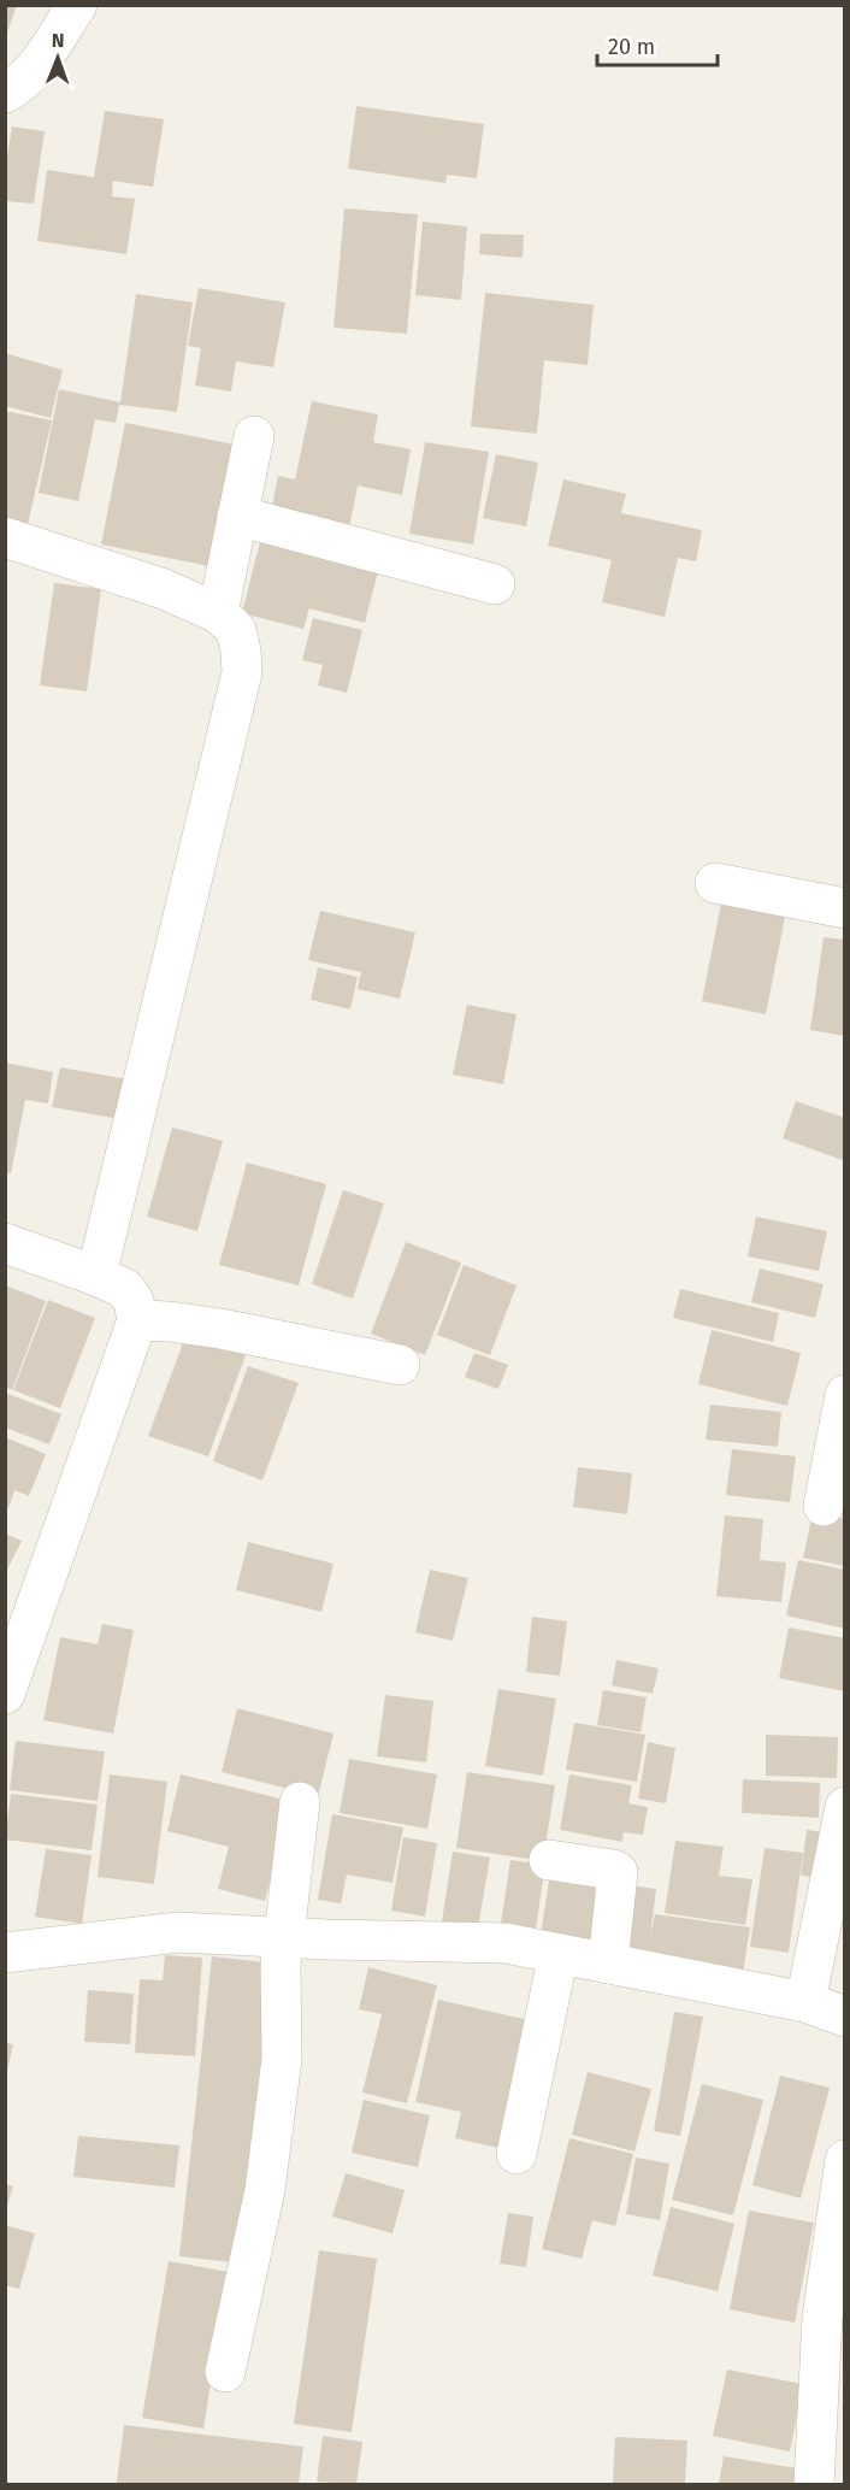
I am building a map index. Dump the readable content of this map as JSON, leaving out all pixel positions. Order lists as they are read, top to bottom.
{
  "scale_bar": "20 m",
  "north": "top"
}
